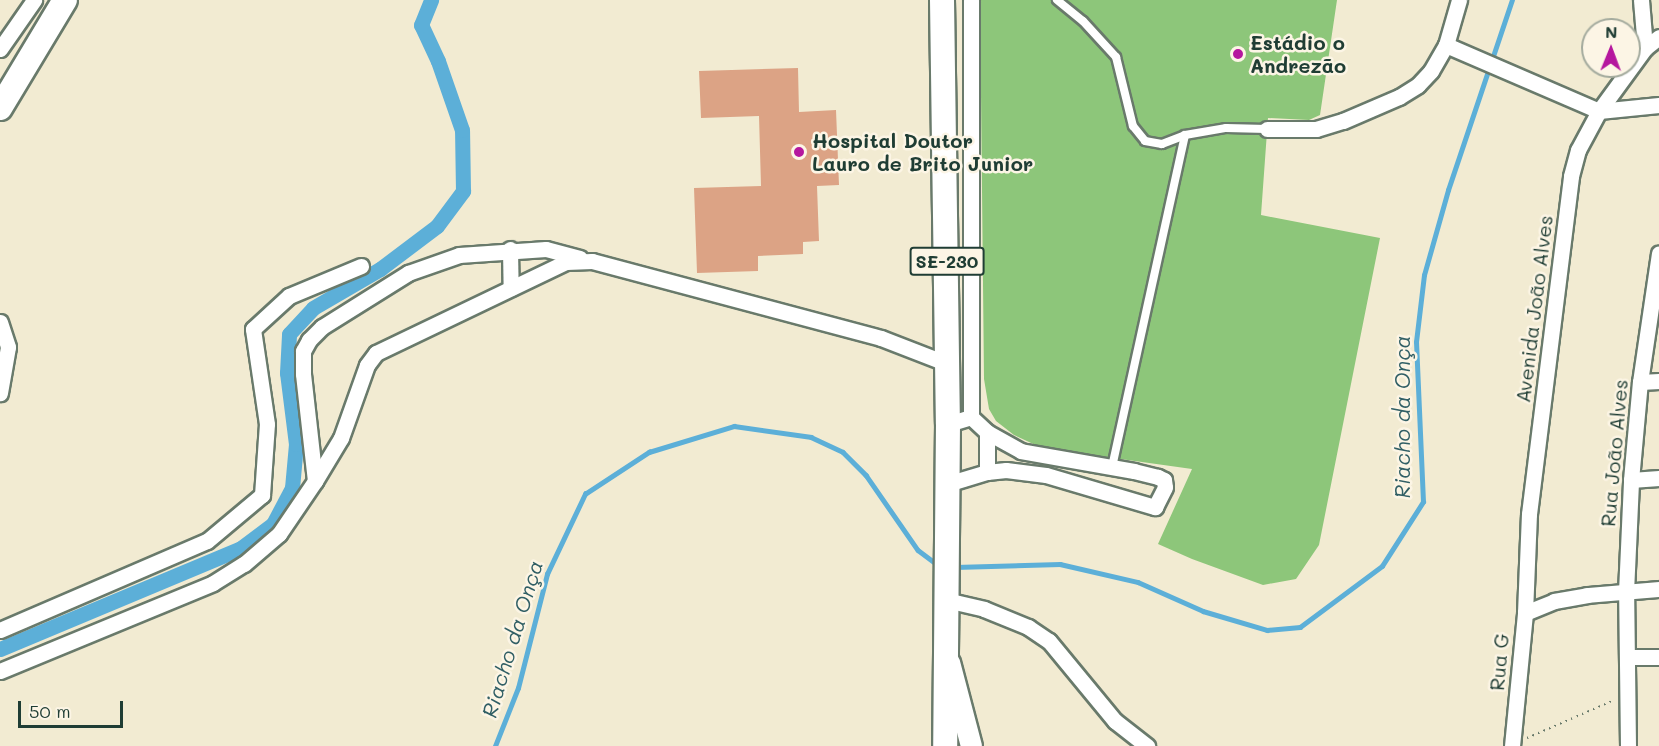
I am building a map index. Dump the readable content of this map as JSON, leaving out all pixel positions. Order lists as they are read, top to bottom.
{
  "streets": {
    "main road": ["SE-230"],
    "street": ["Avenida João Alves", "Rua João Alves", "Rua G"]
  },
  "crossings": [
    ["Avenida João Alves", "Rua G"],
    ["Rua João Alves", "Rua G"]
  ],
  "water": ["Riacho da Onça"],
  "places": ["Estádio o Andrezão", "Hospital Doutor Lauro de Brito Junior"],
  "scale_bar": "50 m",
  "north": "top"
}
